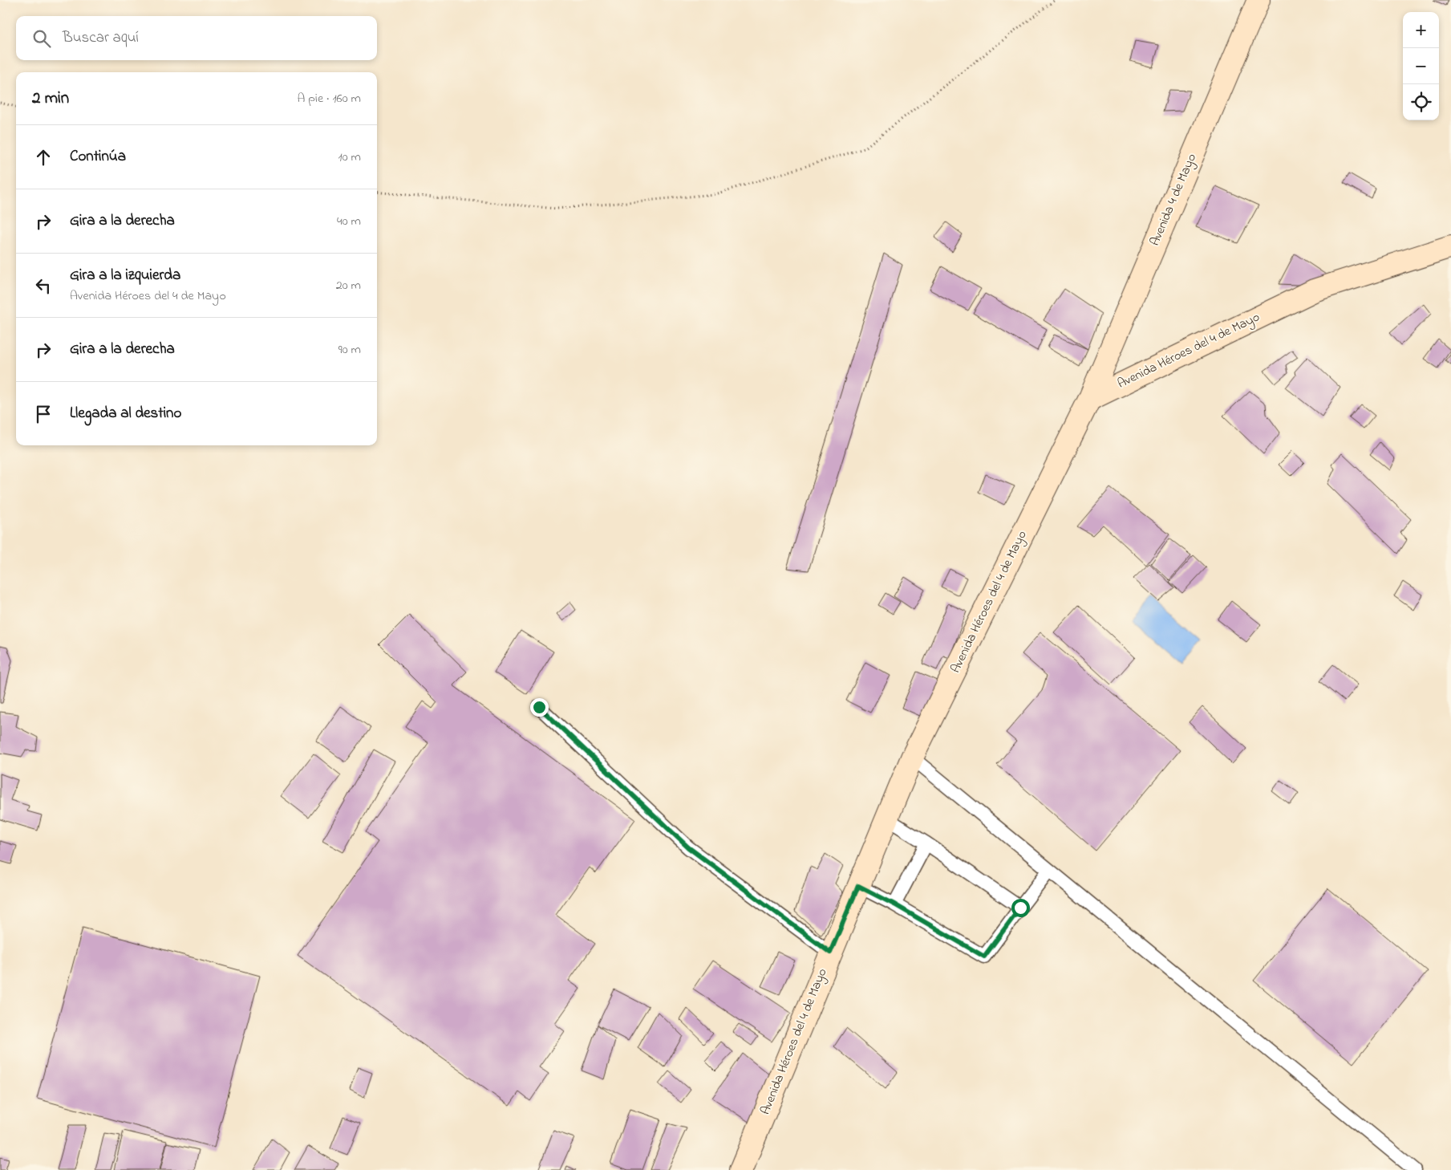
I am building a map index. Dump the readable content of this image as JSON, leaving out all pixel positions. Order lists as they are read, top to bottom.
{
  "streets": {
    "main road": ["Avenida 4 de Mayo", "Avenida Héroes del 4 de Mayo"]
  },
  "crossings": [
    ["Avenida 4 de Mayo", "Avenida Héroes del 4 de Mayo"]
  ],
  "page": {
    "map_buttons": ["+", "−"],
    "search": "Buscar aquí",
    "heading": ["2 min", "A pie · 160 m"],
    "list": [
      ["Continúa", "10 m"],
      ["Gira a la derecha", "40 m"],
      ["Gira a la izquierda", "Avenida Héroes del 4 de Mayo", "20 m"],
      ["Gira a la derecha", "90 m"],
      "Llegada al destino"
    ]
  }
}
